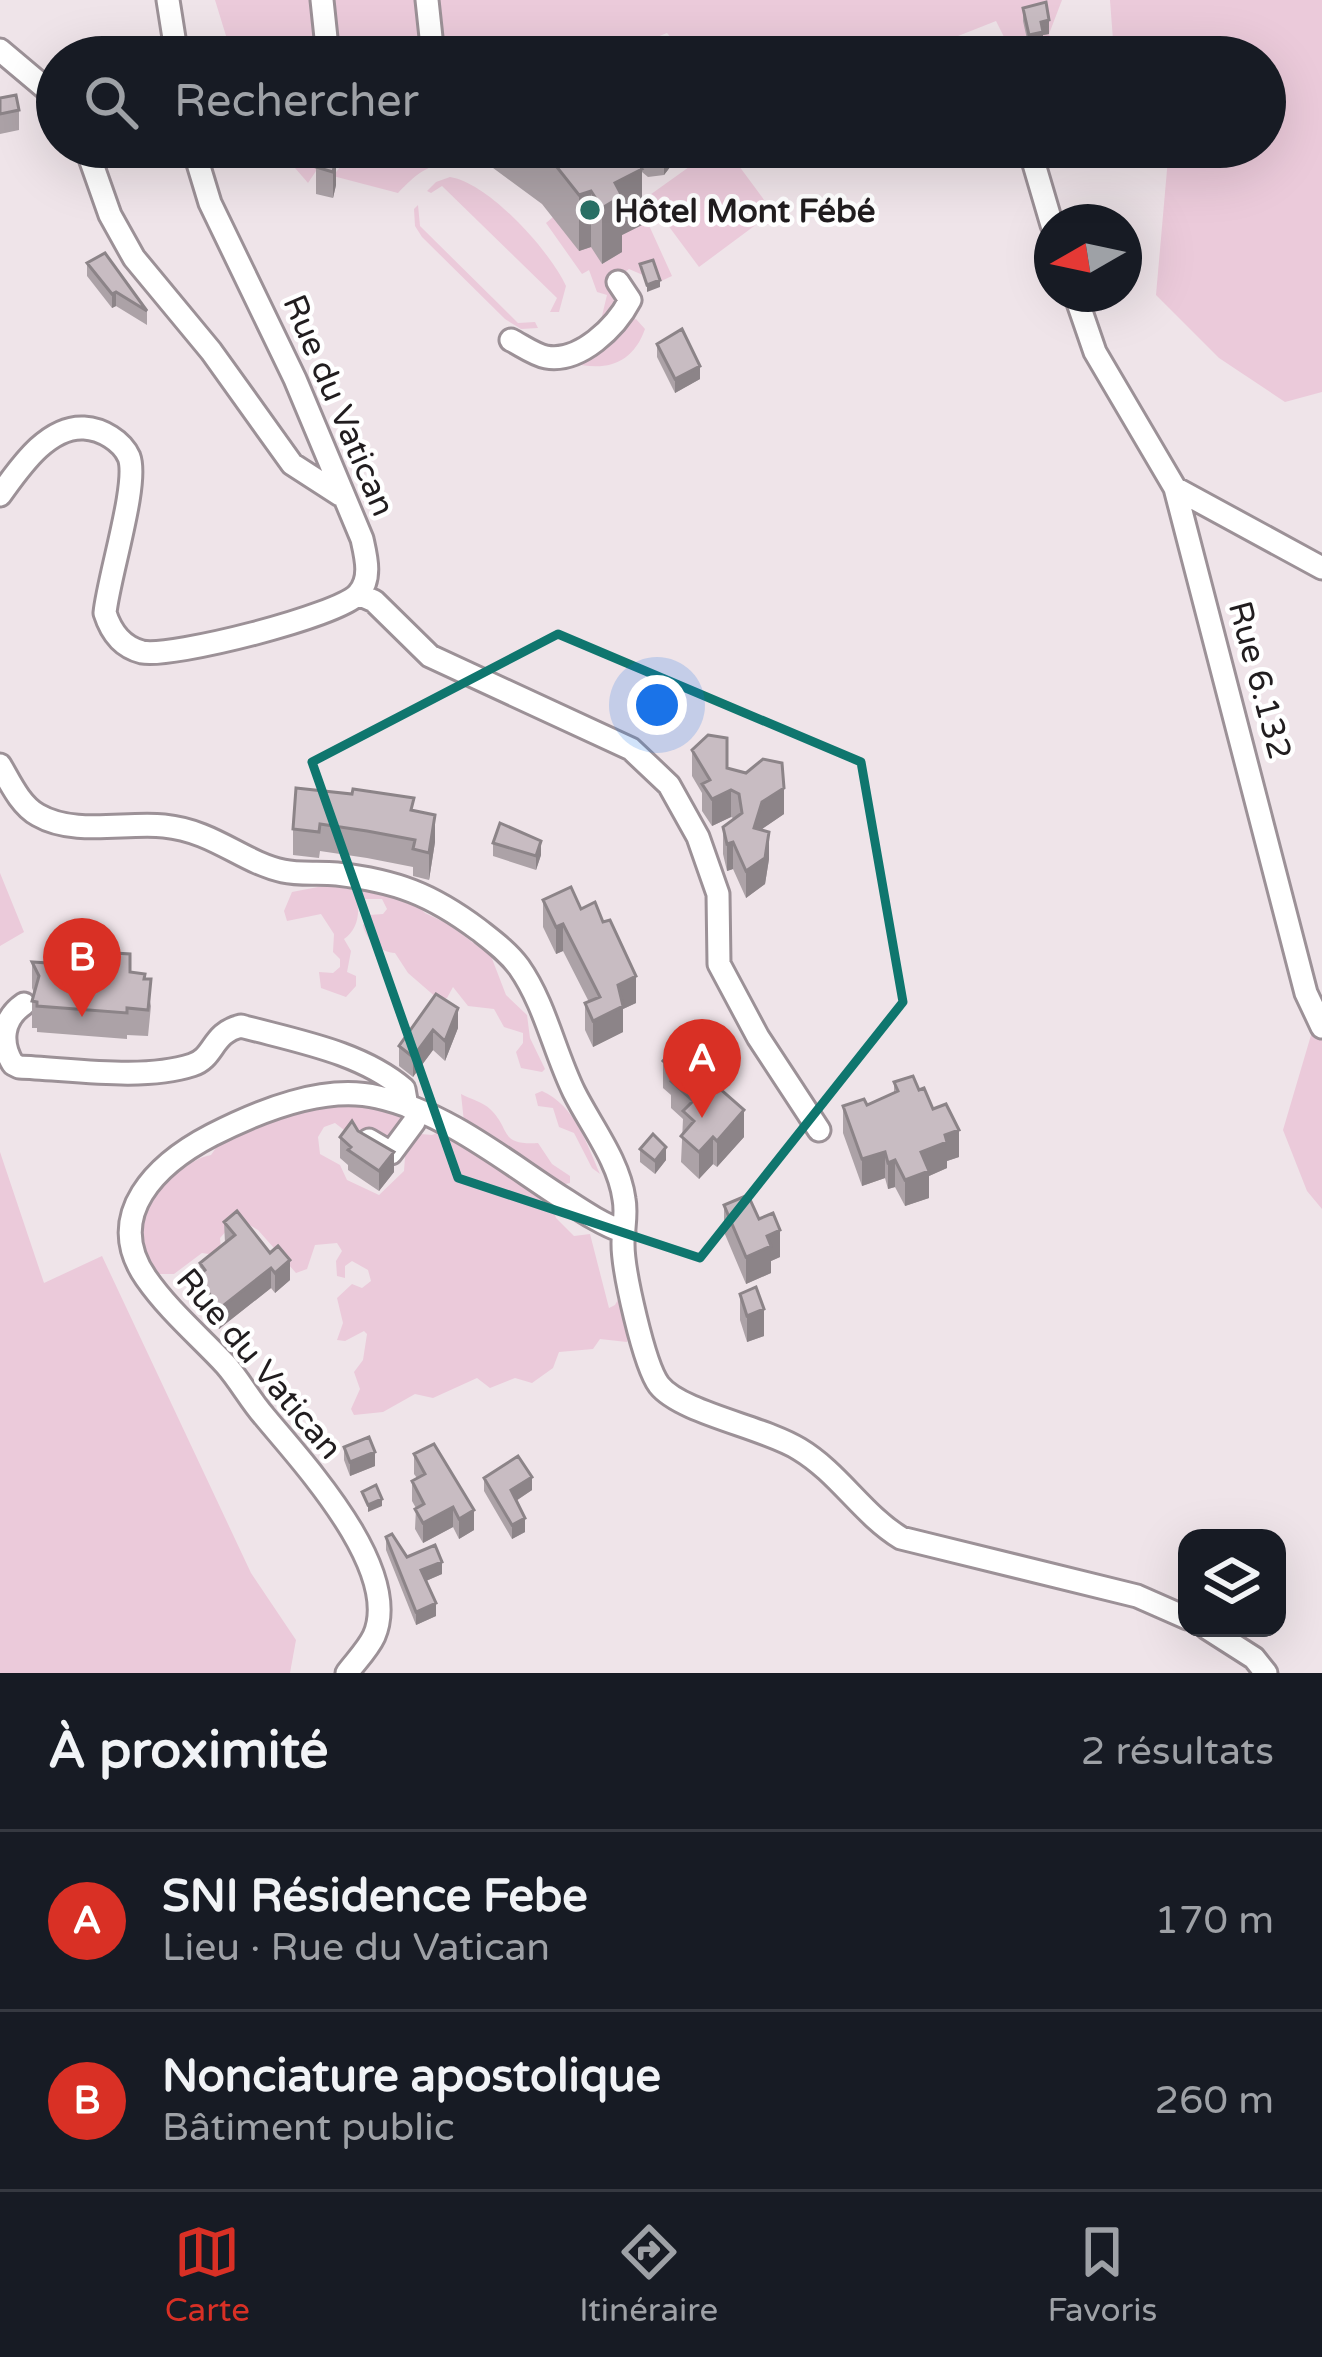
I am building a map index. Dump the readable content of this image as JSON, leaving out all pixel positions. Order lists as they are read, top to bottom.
{
  "streets": {
    "street": ["Rue du Vatican", "Rue 6.132"]
  },
  "places": ["Hôtel Mont Fébé"],
  "north": "left",
  "page": {
    "search": "Rechercher",
    "pins": ["B", "A"],
    "heading": ["À proximité", "2 résultats"],
    "list": [
      {
        "mark": "A",
        "name": "SNI Résidence Febe",
        "note": "Lieu · Rue du Vatican",
        "value": "170 m"
      },
      {
        "mark": "B",
        "name": "Nonciature apostolique",
        "note": "Bâtiment public",
        "value": "260 m"
      }
    ],
    "nav": ["Carte", "Itinéraire", "Favoris"]
  }
}
